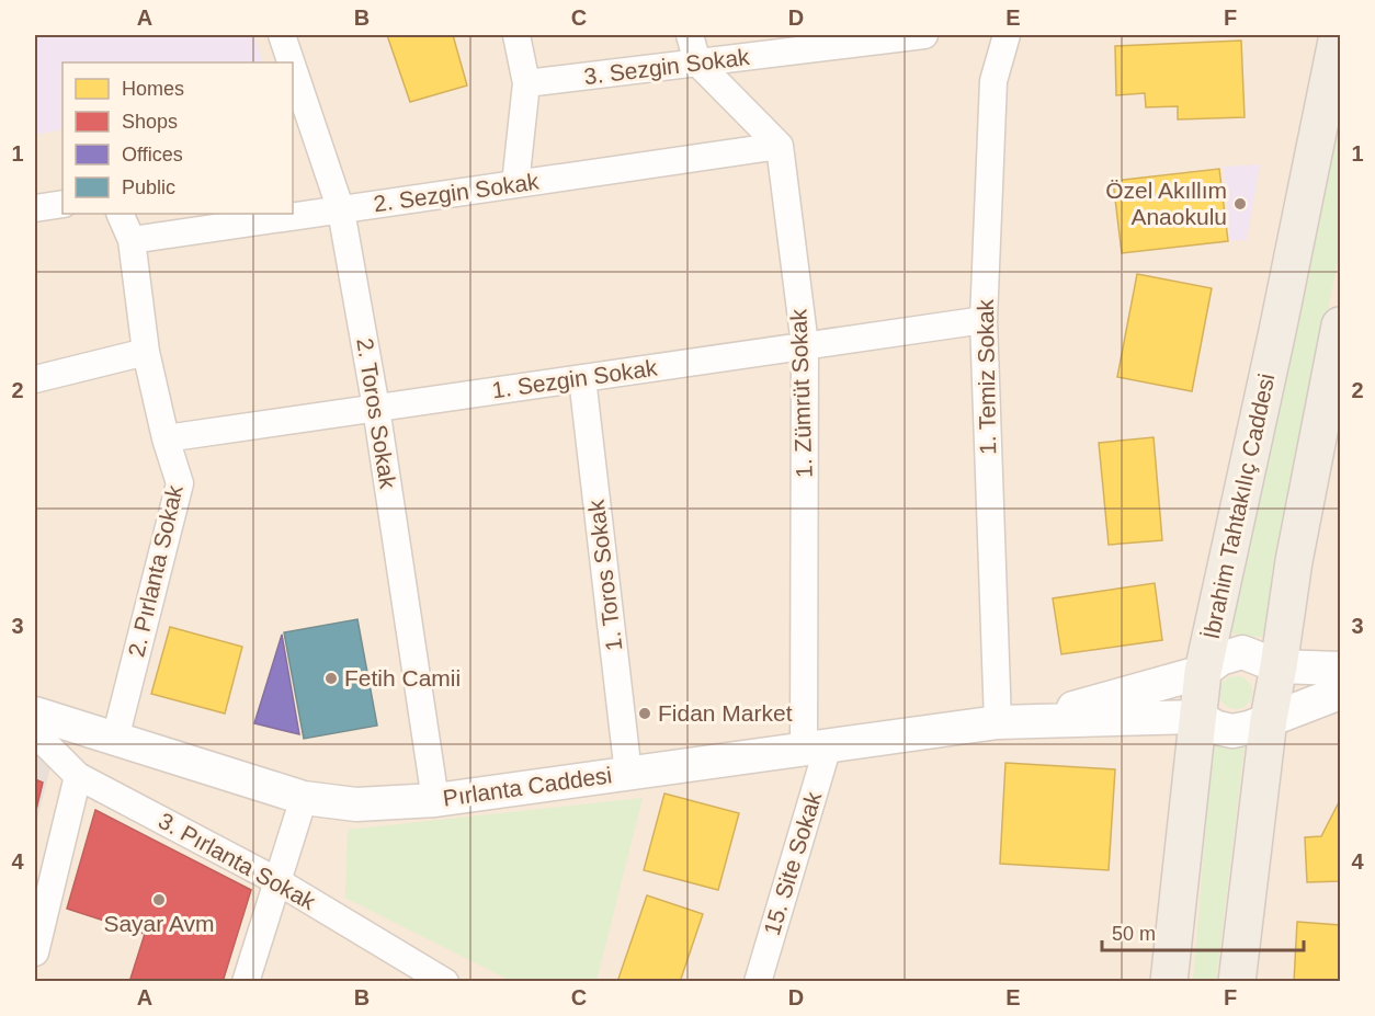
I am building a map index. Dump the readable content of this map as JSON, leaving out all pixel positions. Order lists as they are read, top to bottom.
{
  "streets": {
    "main road": ["İbrahim Tahtakılıç Caddesi"],
    "street": [
      "3. Sezgin Sokak",
      "2. Sezgin Sokak",
      "1. Temiz Sokak",
      "1. Sezgin Sokak",
      "1. Zümrüt Sokak",
      "2. Toros Sokak",
      "2. Pırlanta Sokak",
      "1. Toros Sokak",
      "Pırlanta Caddesi",
      "3. Pırlanta Sokak",
      "15. Site Sokak"
    ]
  },
  "crossings": [
    ["2. Sezgin Sokak", "1. Zümrüt Sokak"],
    ["2. Sezgin Sokak", "2. Toros Sokak"],
    ["2. Sezgin Sokak", "2. Pırlanta Sokak"],
    ["1. Temiz Sokak", "1. Sezgin Sokak"],
    ["1. Temiz Sokak", "Pırlanta Caddesi"],
    ["1. Sezgin Sokak", "1. Zümrüt Sokak"],
    ["1. Sezgin Sokak", "2. Toros Sokak"],
    ["1. Sezgin Sokak", "2. Pırlanta Sokak"],
    ["1. Sezgin Sokak", "1. Toros Sokak"],
    ["1. Zümrüt Sokak", "Pırlanta Caddesi"],
    ["1. Zümrüt Sokak", "15. Site Sokak"],
    ["2. Toros Sokak", "Pırlanta Caddesi"],
    ["İbrahim Tahtakılıç Caddesi", "Pırlanta Caddesi"],
    ["2. Pırlanta Sokak", "Pırlanta Caddesi"],
    ["1. Toros Sokak", "Pırlanta Caddesi"],
    ["Pırlanta Caddesi", "15. Site Sokak"]
  ],
  "places": [
    "Özel Akıllım Anaokulu",
    "Fetih Camii",
    "Fidan Market",
    "Sayar Avm"
  ],
  "legend": [
    "Homes",
    "Shops",
    "Offices",
    "Public"
  ],
  "scale_bar": "50 m",
  "grid": {
    "columns": [
      "A",
      "B",
      "C",
      "D",
      "E",
      "F"
    ],
    "rows": [
      "1",
      "2",
      "3",
      "4"
    ]
  }
}
